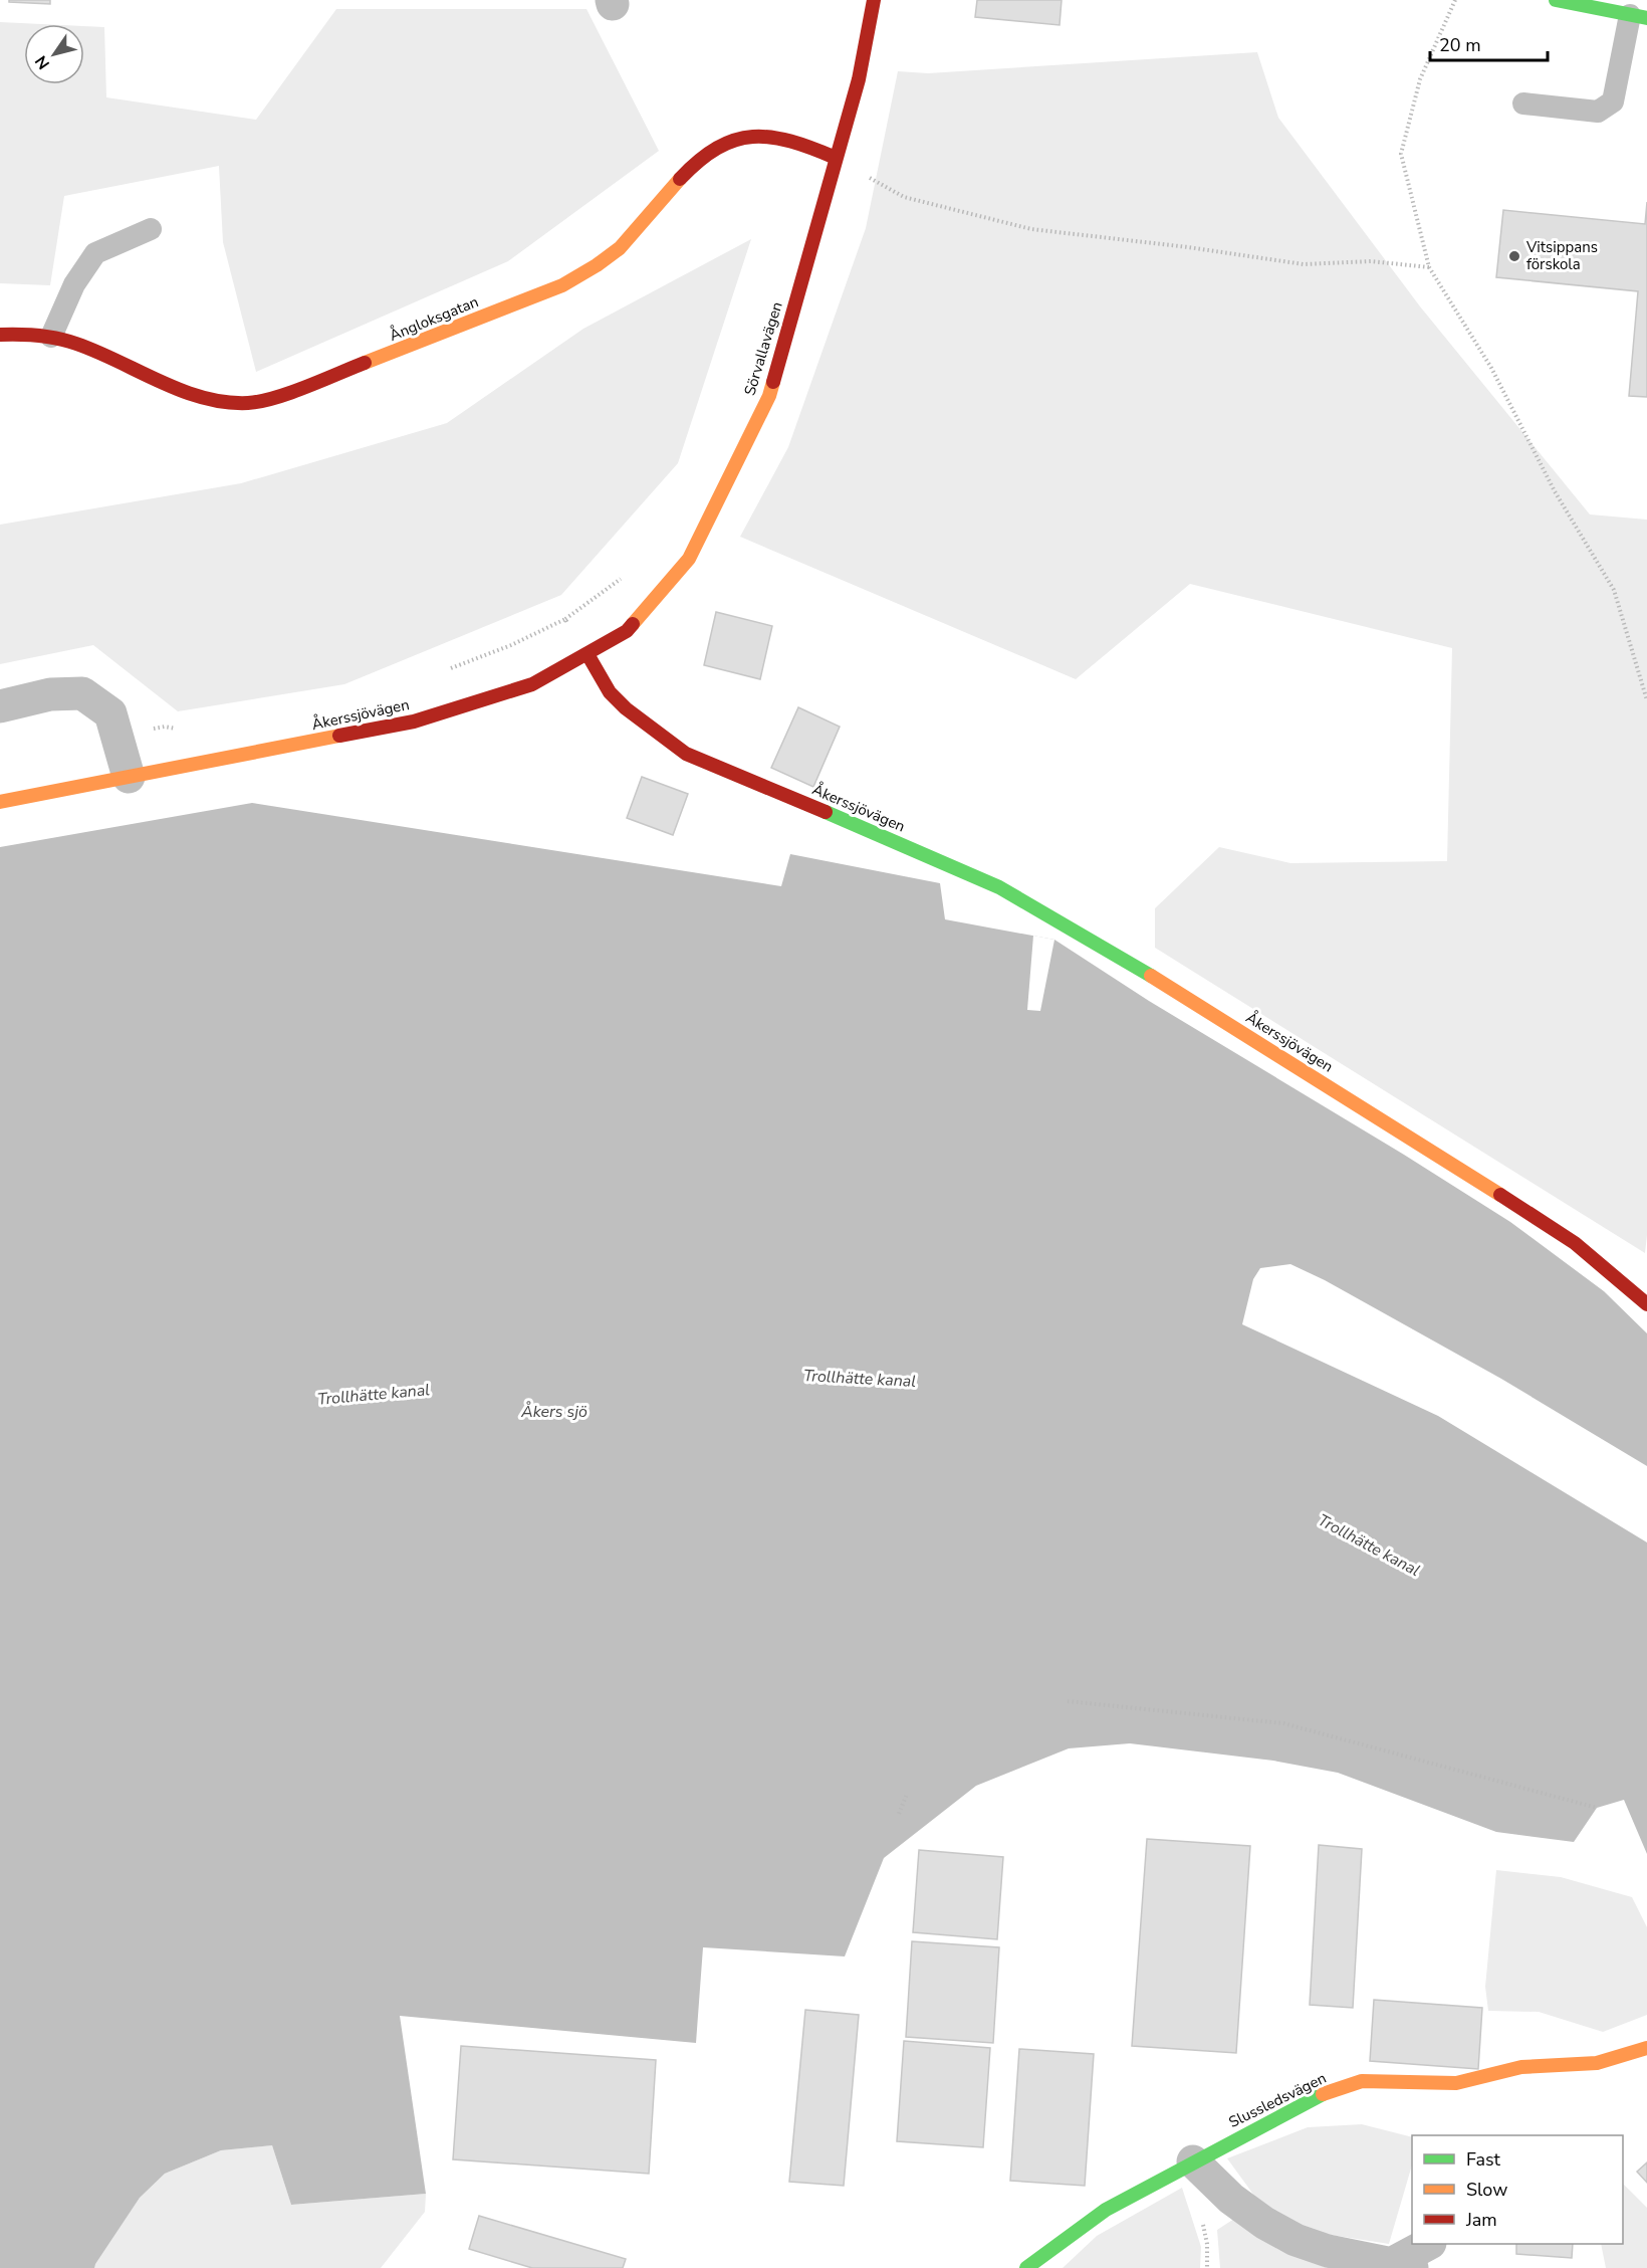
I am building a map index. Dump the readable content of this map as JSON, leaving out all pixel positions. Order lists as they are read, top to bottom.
{
  "streets": {
    "street": [
      "Ångloksgatan",
      "Sörvallavägen",
      "Åkerssjövägen",
      "Slussledsvägen"
    ]
  },
  "crossings": [
    ["Ångloksgatan", "Sörvallavägen"],
    ["Sörvallavägen", "Åkerssjövägen"]
  ],
  "water": ["Trollhätte kanal", "Åkers sjö"],
  "places": ["Vitsippans förskola"],
  "legend": ["Fast", "Slow", "Jam"],
  "scale_bar": "20 m",
  "north": "bottom left"
}
